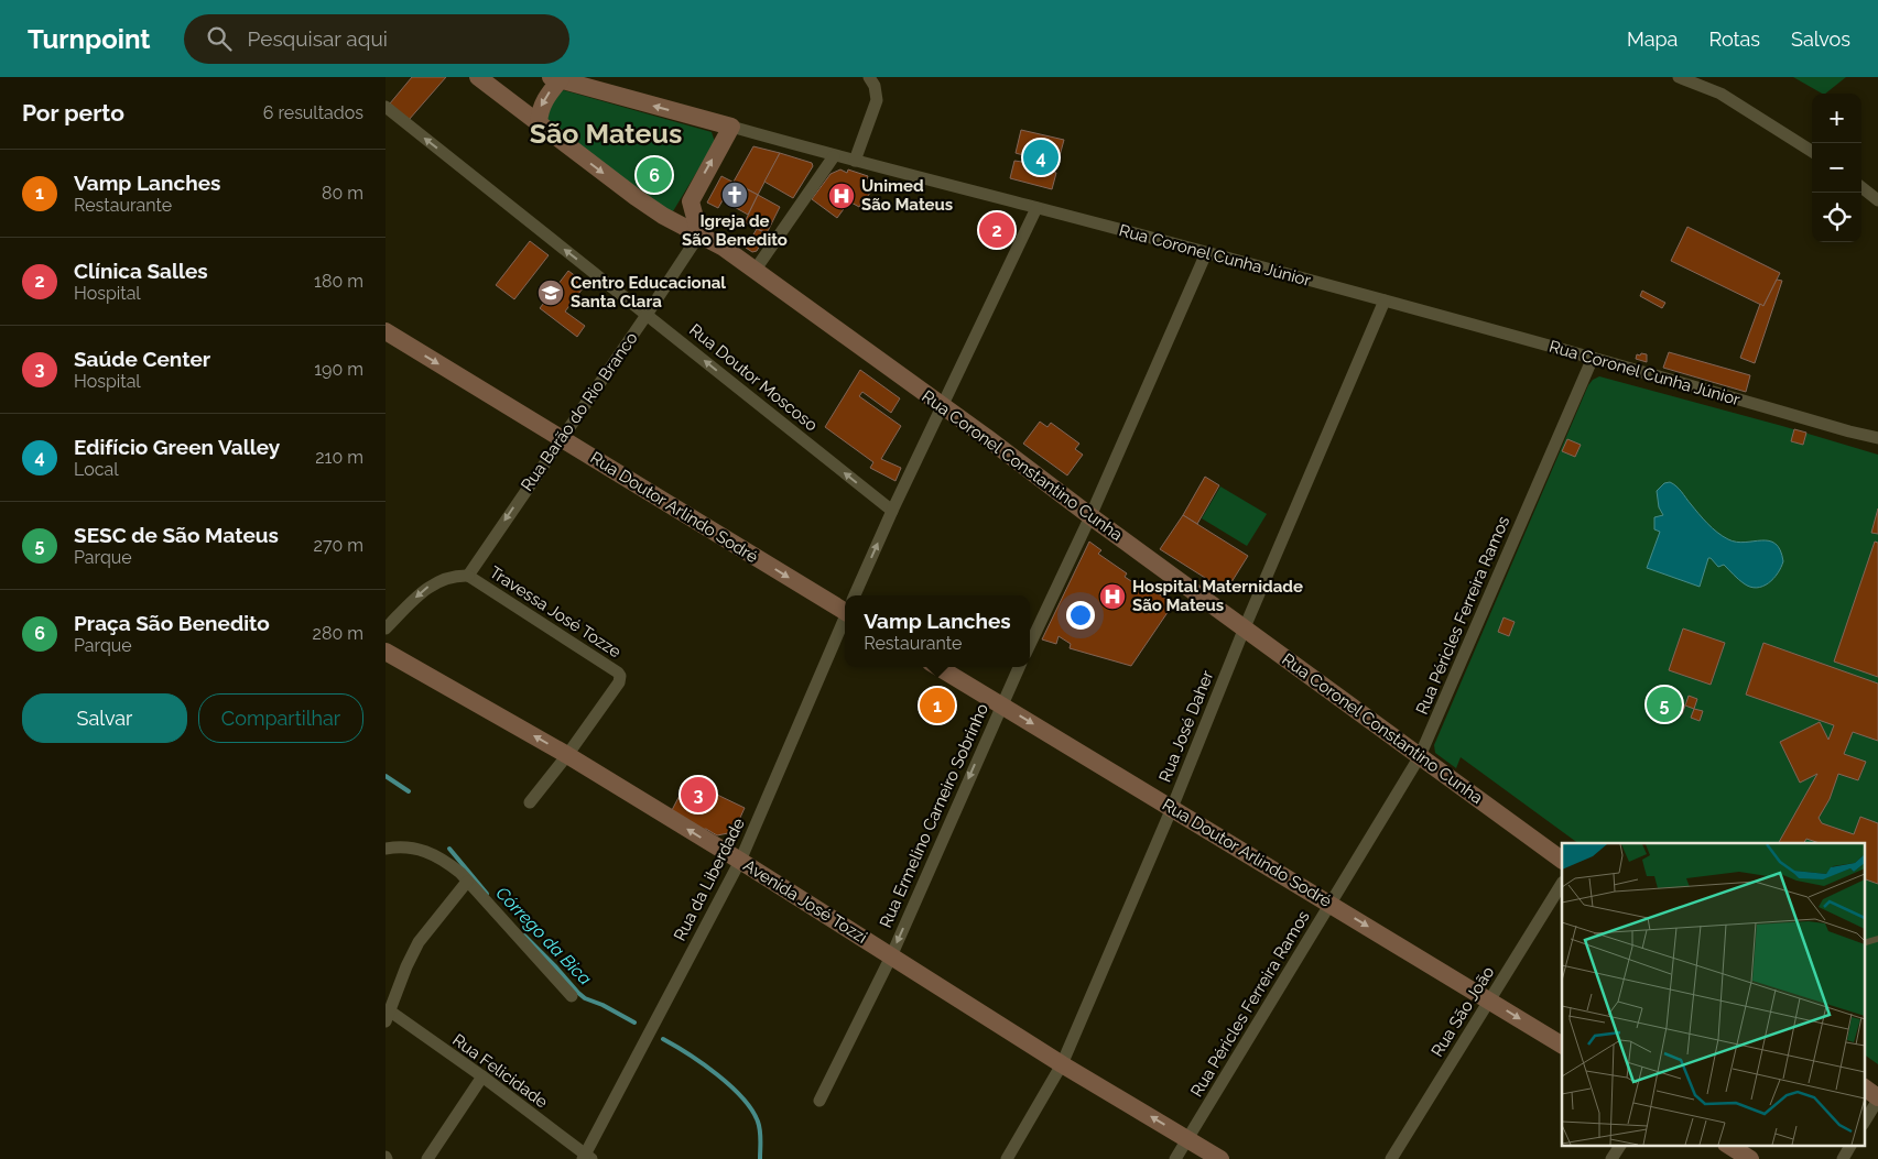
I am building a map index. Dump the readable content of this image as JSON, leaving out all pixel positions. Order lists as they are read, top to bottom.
{
  "streets": {
    "street": [
      "Rua Coronel Cunha Júnior",
      "Rua Doutor Moscoso",
      "Rua Barão do Rio Branco",
      "Rua Coronel Constantino Cunha",
      "Rua Doutor Arlindo Sodré",
      "Travessa José Tozze",
      "Rua Péricles Ferreira Ramos",
      "Rua José Daher",
      "Rua Ermelino Carneiro Sobrinho",
      "Rua da Liberdade",
      "Avenida José Tozzi",
      "Rua São João",
      "Rua Felicidade"
    ]
  },
  "crossings": [
    ["Rua Coronel Cunha Júnior", "Rua Péricles Ferreira Ramos"],
    ["Rua Coronel Cunha Júnior", "Rua José Daher"],
    ["Rua Coronel Cunha Júnior", "Rua da Liberdade"],
    ["Rua Doutor Moscoso", "Rua Barão do Rio Branco"],
    ["Rua Doutor Moscoso", "Rua da Liberdade"],
    ["Rua Barão do Rio Branco", "Rua Coronel Constantino Cunha"],
    ["Rua Barão do Rio Branco", "Rua Doutor Arlindo Sodré"],
    ["Rua Barão do Rio Branco", "Travessa José Tozze"],
    ["Rua Coronel Constantino Cunha", "Rua Péricles Ferreira Ramos"],
    ["Rua Coronel Constantino Cunha", "Rua José Daher"],
    ["Rua Coronel Constantino Cunha", "Rua da Liberdade"],
    ["Rua Doutor Arlindo Sodré", "Rua Péricles Ferreira Ramos"],
    ["Rua Doutor Arlindo Sodré", "Rua José Daher"],
    ["Rua Doutor Arlindo Sodré", "Rua Ermelino Carneiro Sobrinho"],
    ["Rua Doutor Arlindo Sodré", "Rua São João"],
    ["Travessa José Tozze", "Avenida José Tozzi"],
    ["Rua Péricles Ferreira Ramos", "Avenida José Tozzi"],
    ["Rua José Daher", "Avenida José Tozzi"],
    ["Rua Ermelino Carneiro Sobrinho", "Avenida José Tozzi"],
    ["Rua da Liberdade", "Avenida José Tozzi"],
    ["Rua da Liberdade", "Rua Felicidade"]
  ],
  "one_way": [
    "Rua Doutor Moscoso",
    "Rua Barão do Rio Branco",
    "Rua Doutor Arlindo Sodré",
    "Rua Ermelino Carneiro Sobrinho",
    "Avenida José Tozzi"
  ],
  "districts": ["São Mateus"],
  "water": ["Córrego da Bica"],
  "places": {
    "church": ["Igreja de São Benedito"],
    "hospital": ["Unimed São Mateus", "Hospital Maternidade São Mateus"],
    "school or university": ["Centro Educacional Santa Clara"]
  },
  "page": {
    "header": "Turnpoint",
    "search": "Pesquisar aqui",
    "nav": ["Mapa", "Rotas", "Salvos"],
    "heading": ["Por perto", "6 resultados"],
    "map_buttons": ["+", "−"],
    "pins": [
      "4",
      "6",
      "2",
      "5",
      "1",
      "3"
    ],
    "list": [
      {
        "mark": "1",
        "name": "Vamp Lanches",
        "note": "Restaurante",
        "value": "80 m"
      },
      {
        "mark": "2",
        "name": "Clínica Salles",
        "note": "Hospital",
        "value": "180 m"
      },
      {
        "mark": "3",
        "name": "Saúde Center",
        "note": "Hospital",
        "value": "190 m"
      },
      {
        "mark": "4",
        "name": "Edifício Green Valley",
        "note": "Local",
        "value": "210 m"
      },
      {
        "mark": "5",
        "name": "SESC de São Mateus",
        "note": "Parque",
        "value": "270 m"
      },
      {
        "mark": "6",
        "name": "Praça São Benedito",
        "note": "Parque",
        "value": "280 m"
      }
    ],
    "popup": ["Vamp Lanches", "Restaurante"],
    "buttons": ["Salvar", "Compartilhar"]
  }
}
